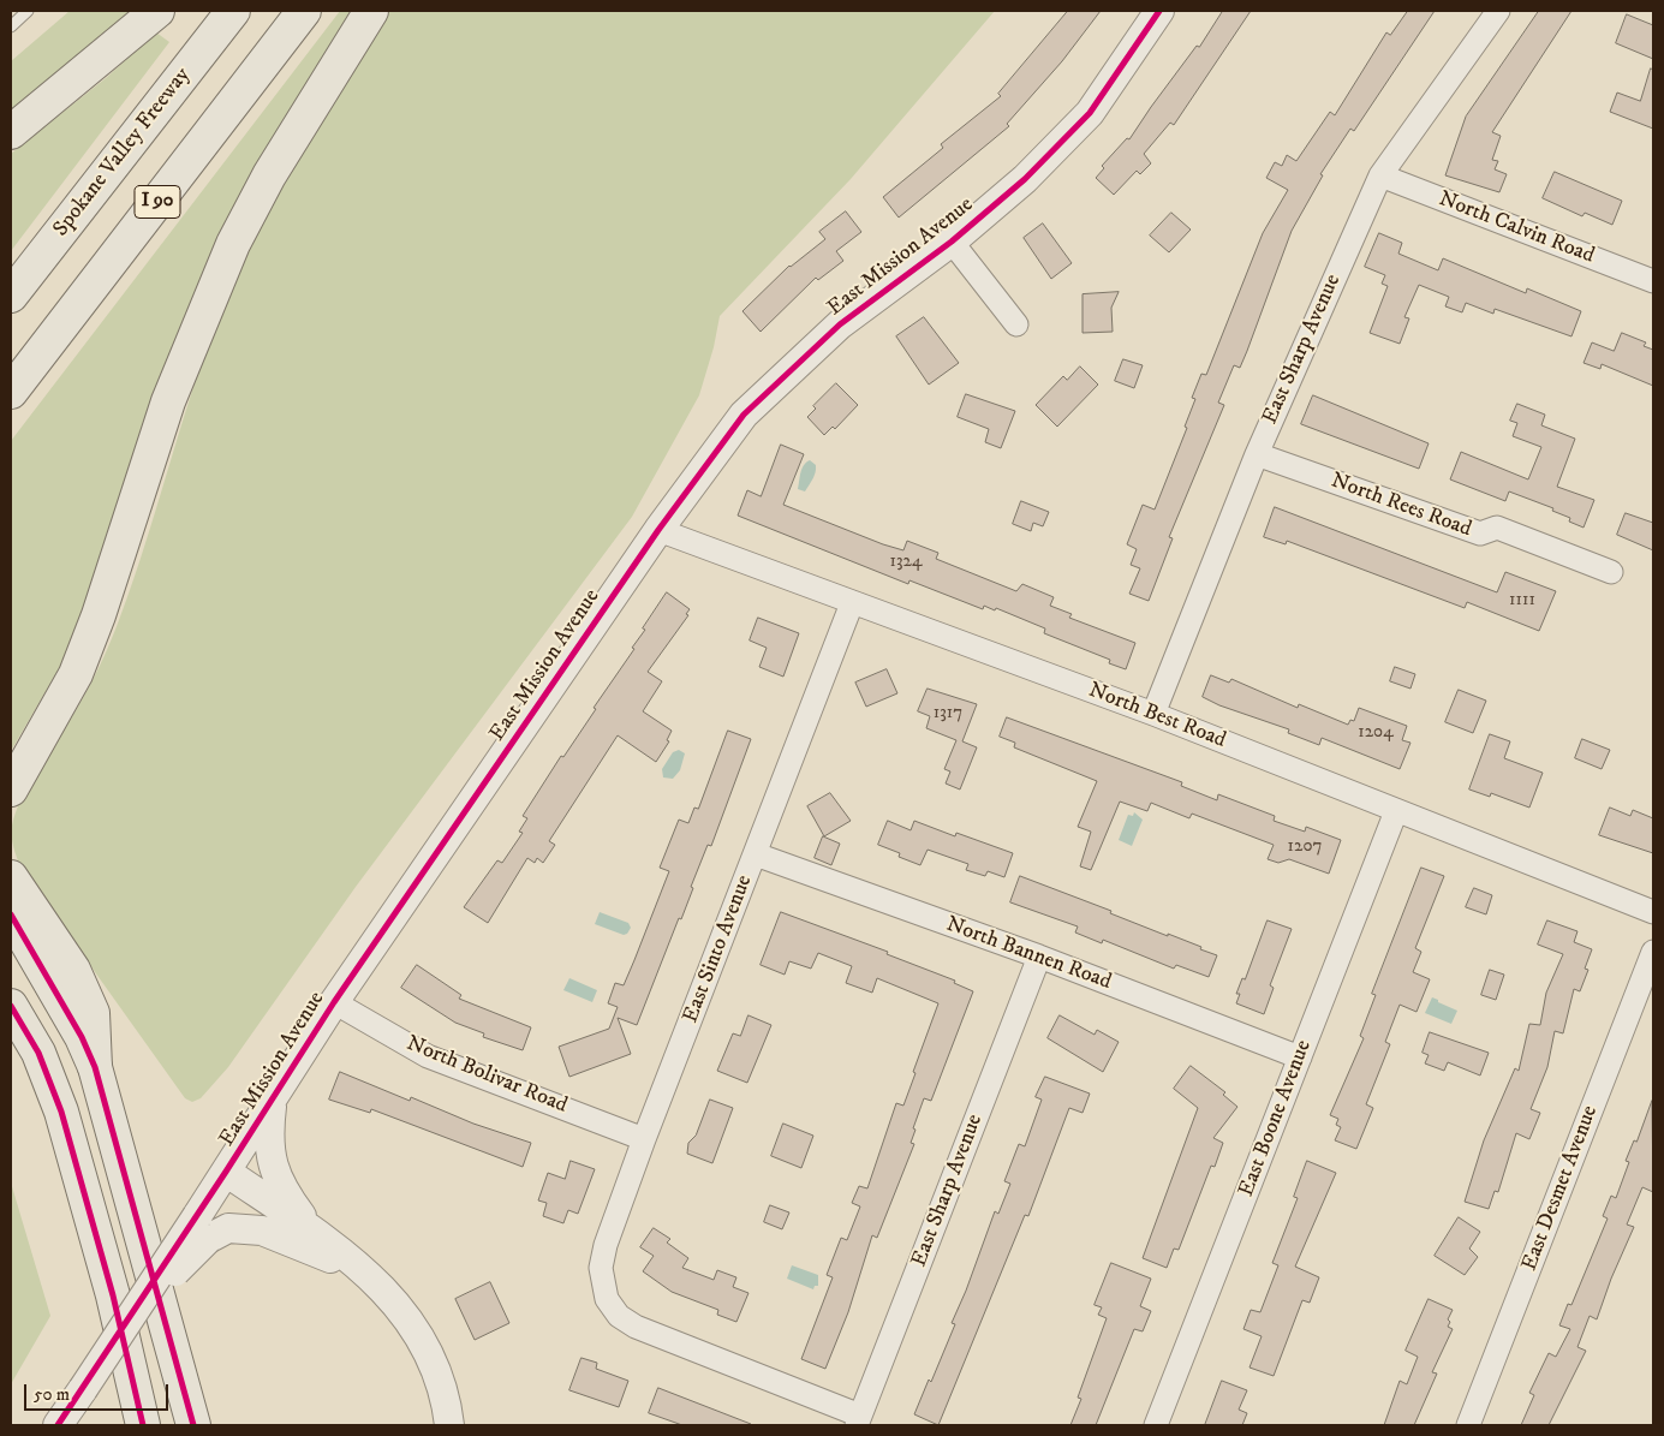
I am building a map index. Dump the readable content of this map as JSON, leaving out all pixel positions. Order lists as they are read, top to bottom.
{
  "streets": {
    "main road": ["Spokane Valley Freeway", "I 90"],
    "street": [
      "North Calvin Road",
      "East Mission Avenue",
      "East Sharp Avenue",
      "North Rees Road",
      "North Best Road",
      "East Sinto Avenue",
      "North Bannen Road",
      "North Bolivar Road",
      "East Boone Avenue",
      "East Desmet Avenue"
    ]
  },
  "crossings": [
    ["North Calvin Road", "East Sharp Avenue"],
    ["East Mission Avenue", "North Best Road"],
    ["East Mission Avenue", "North Bolivar Road"],
    ["East Sharp Avenue", "North Rees Road"],
    ["East Sharp Avenue", "North Best Road"],
    ["East Sharp Avenue", "East Sinto Avenue"],
    ["East Sharp Avenue", "North Bannen Road"],
    ["North Best Road", "East Sinto Avenue"],
    ["North Best Road", "East Boone Avenue"],
    ["East Sinto Avenue", "North Bannen Road"],
    ["East Sinto Avenue", "North Bolivar Road"],
    ["North Bannen Road", "East Boone Avenue"]
  ],
  "house_numbers": [
    "1324",
    "1111",
    "1317",
    "1204",
    "1207"
  ],
  "scale_bar": "50 m"
}
